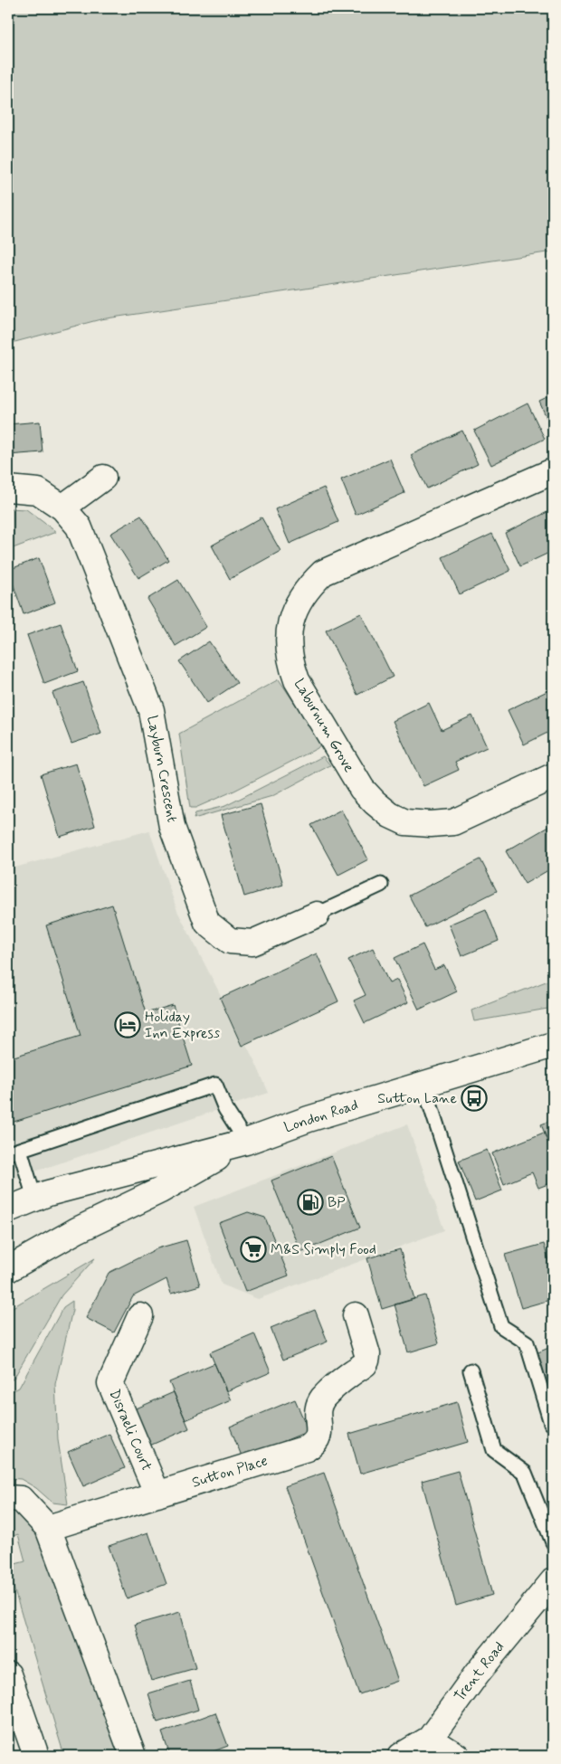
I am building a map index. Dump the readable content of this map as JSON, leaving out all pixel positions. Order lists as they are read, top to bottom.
{
  "streets": {
    "main road": [
      "Laburnum Grove",
      "Layburn Crescent",
      "London Road",
      "Disraeli Court",
      "Sutton Place",
      "Trent Road"
    ]
  },
  "crossings": [
    ["Disraeli Court", "Sutton Place"]
  ],
  "places": {
    "hotel": ["Holiday Inn Express"],
    "bus stop": ["Sutton Lane"],
    "fuel station": ["BP"],
    "supermarket": ["M&S Simply Food"]
  }
}
